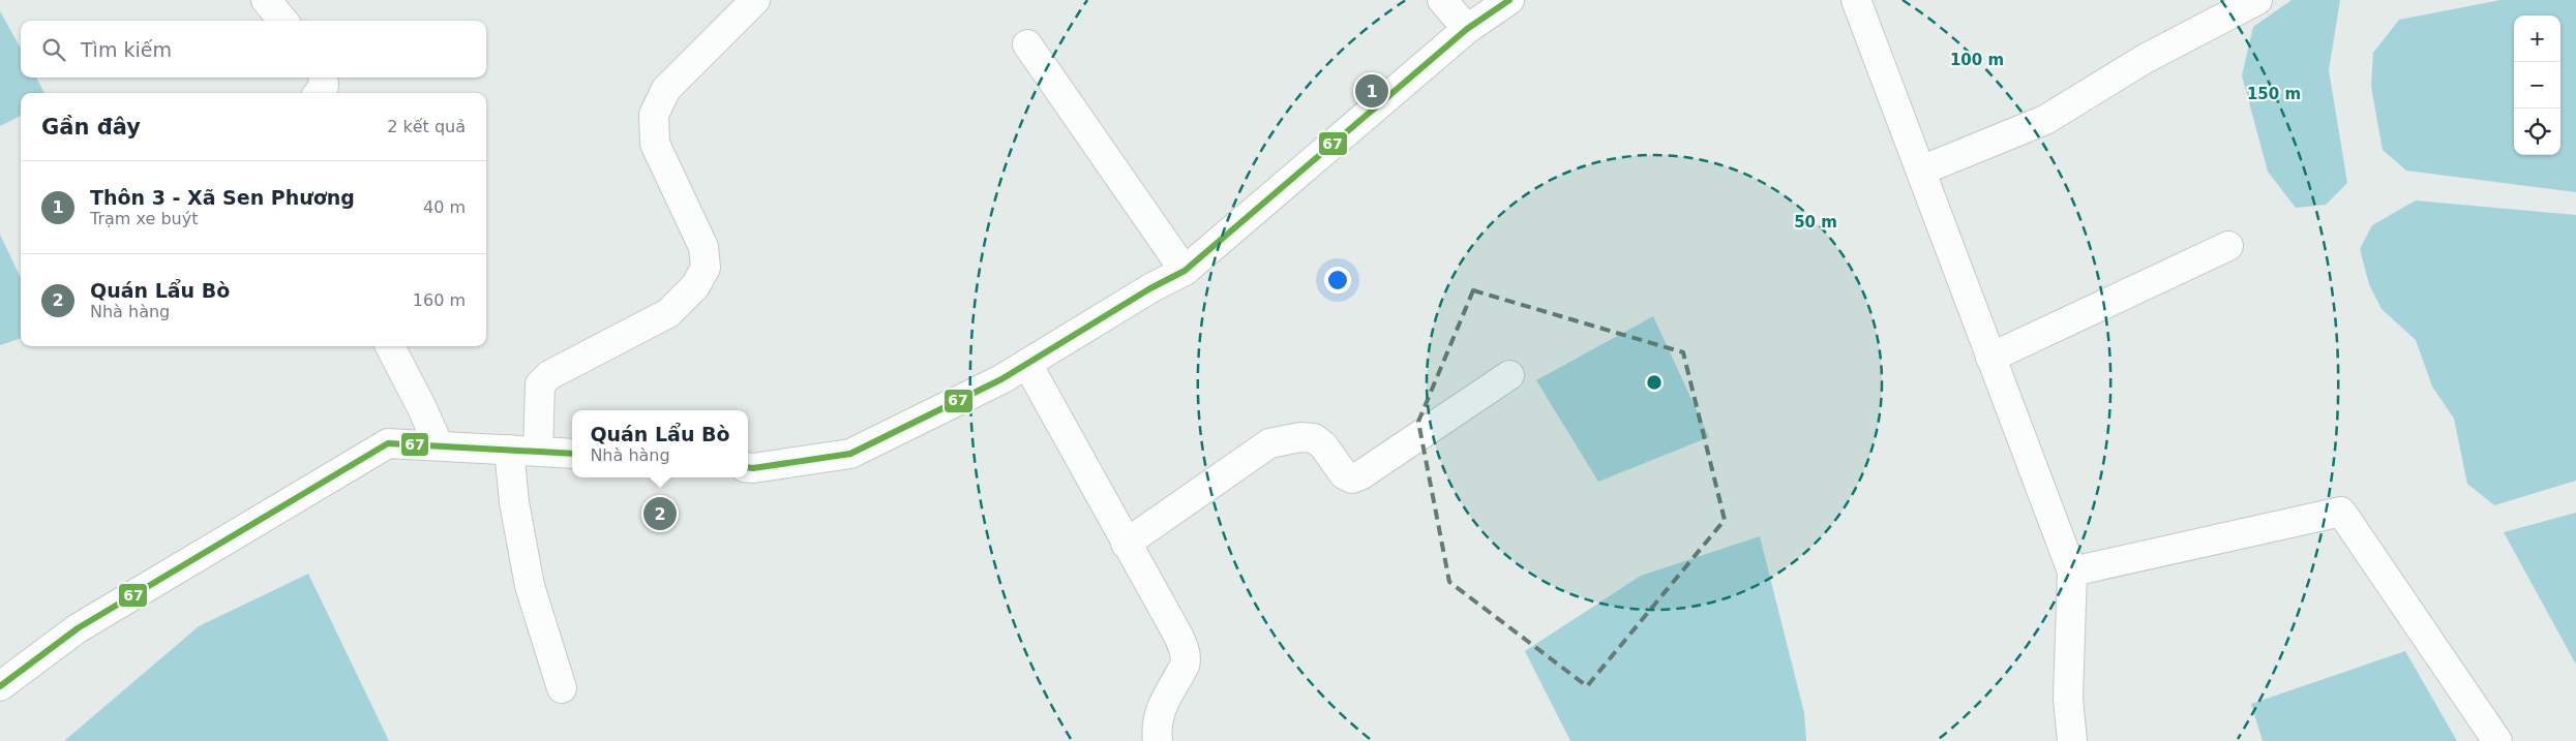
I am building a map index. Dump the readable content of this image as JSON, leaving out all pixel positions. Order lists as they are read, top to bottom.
{
  "lines": ["transit line 67"],
  "page": {
    "map_buttons": ["+", "−"],
    "search": "Tìm kiếm",
    "pins": ["1", "2"],
    "heading": ["Gần đây", "2 kết quả"],
    "list": [
      {
        "mark": "1",
        "name": "Thôn 3 - Xã Sen Phương",
        "note": "Trạm xe buýt",
        "value": "40 m"
      },
      {
        "mark": "2",
        "name": "Quán Lẩu Bò",
        "note": "Nhà hàng",
        "value": "160 m"
      }
    ],
    "popup": ["Quán Lẩu Bò", "Nhà hàng"]
  },
  "rings": ["100 m", "150 m", "50 m"]
}
